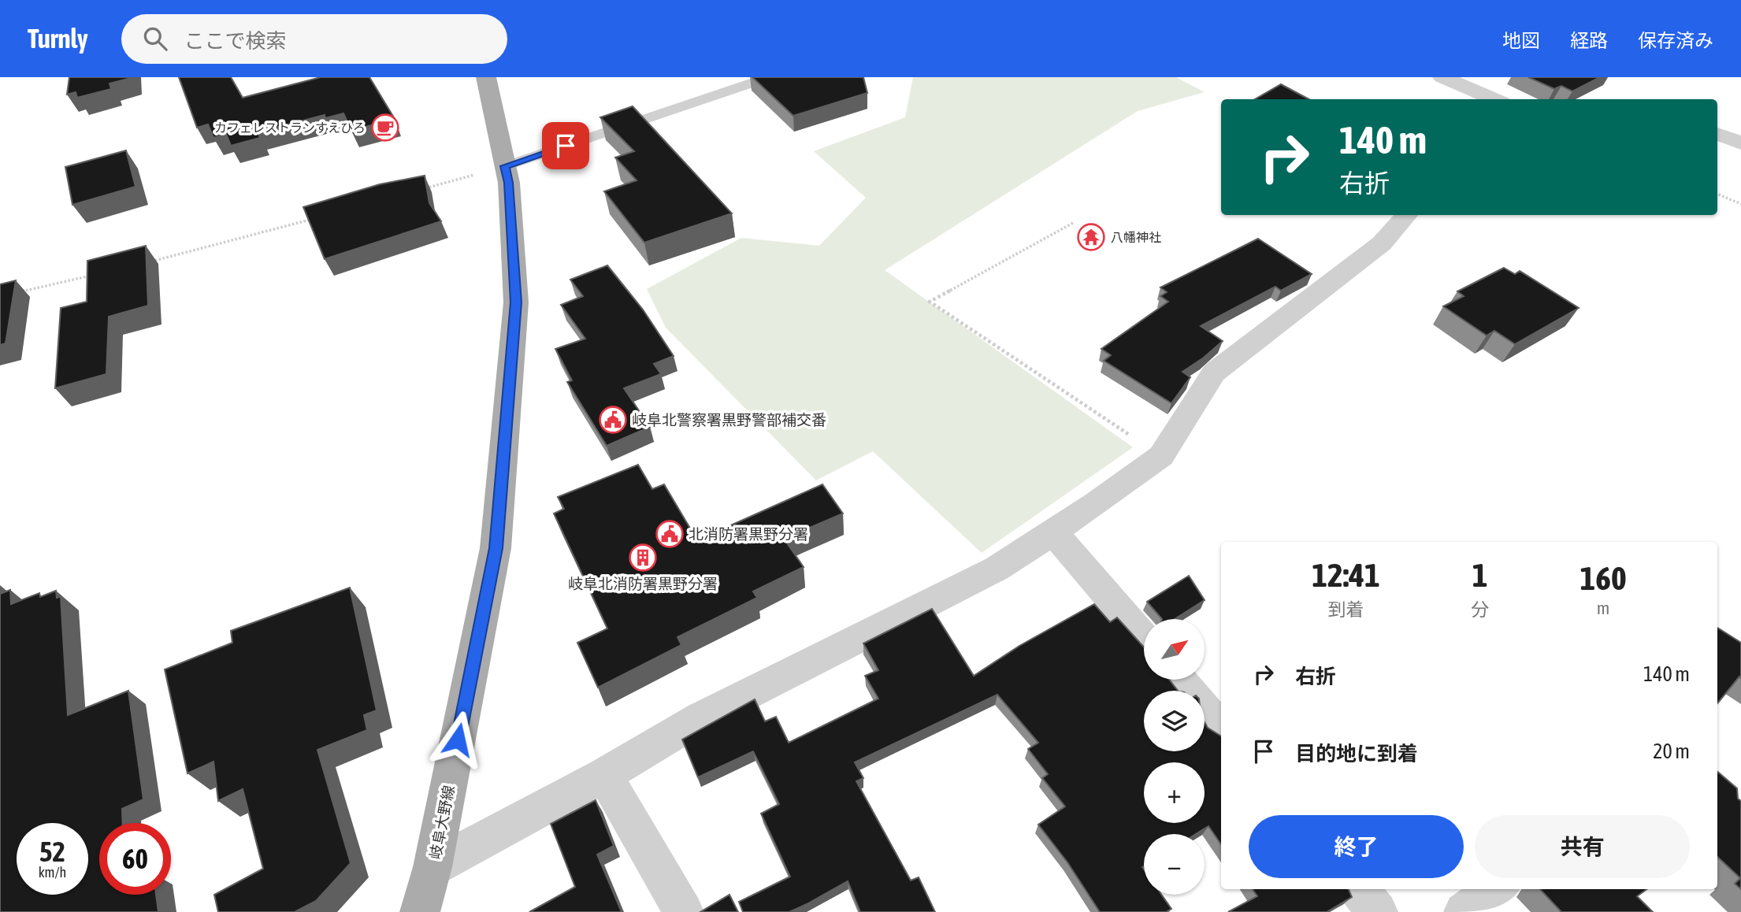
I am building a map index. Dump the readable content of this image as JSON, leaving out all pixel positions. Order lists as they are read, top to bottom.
{
  "streets": {
    "main road": ["岐阜大野線"]
  },
  "places": {
    "cafe": ["カフェレストランすえひろ"],
    "temple": ["八幡神社"],
    "public building": ["岐阜北警察署黒野警部補交番", "北消防署黒野分署"],
    "building": ["岐阜北消防署黒野分署"]
  },
  "north": "top right",
  "page": {
    "header": "Turnly",
    "search": "ここで検索",
    "nav": ["地図", "経路", "保存済み"],
    "turn": ["140 m", "右折"],
    "eta": [
      "12:41",
      "到着",
      "1",
      "分",
      "160",
      "m"
    ],
    "map_buttons": ["+", "−"],
    "list": [
      {
        "name": "右折",
        "value": "140 m"
      },
      {
        "name": "目的地に到着",
        "value": "20 m"
      }
    ],
    "buttons": ["終了", "共有"],
    "speed": "52 km/h",
    "limit": "60"
  }
}
